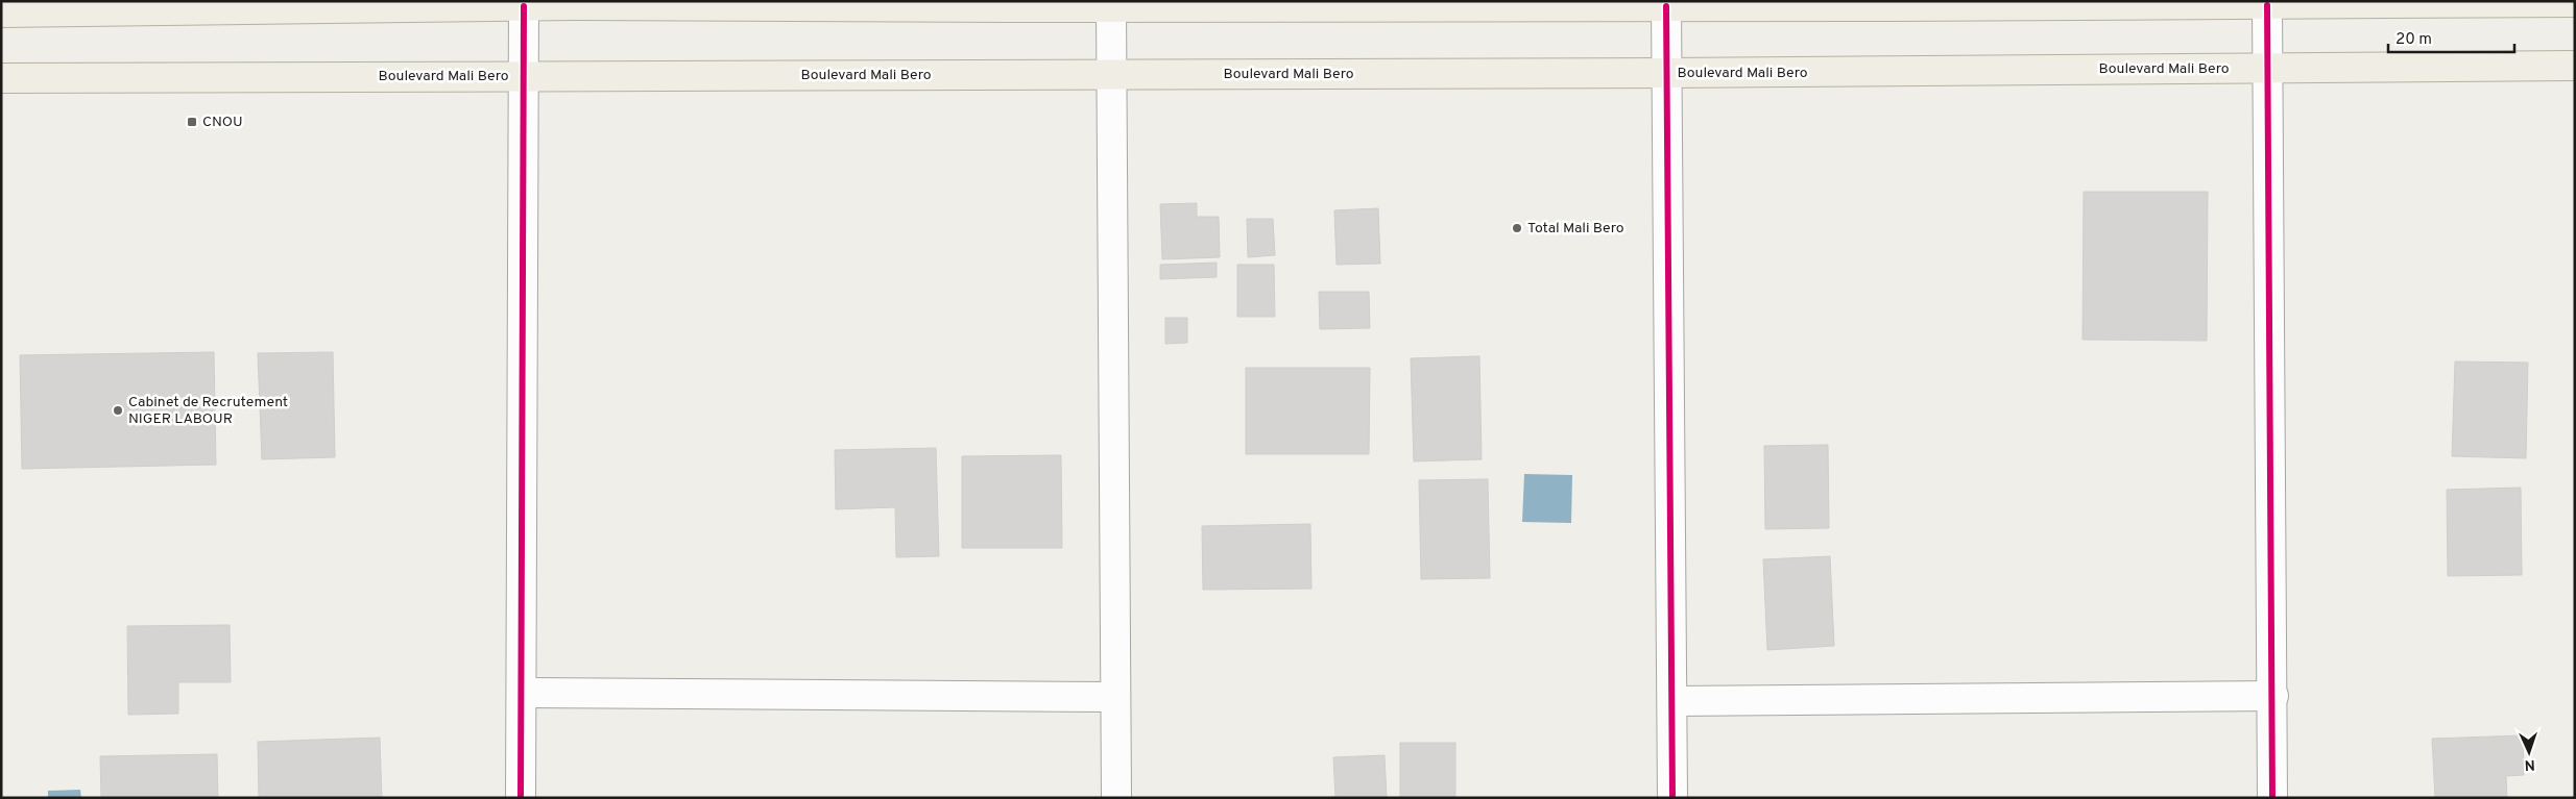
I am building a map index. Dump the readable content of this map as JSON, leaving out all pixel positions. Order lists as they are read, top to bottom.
{
  "streets": {
    "main road": ["Boulevard Mali Bero"]
  },
  "places": {
    "transit": ["CNOU"],
    "other": ["Total Mali Bero", "Cabinet de Recrutement NIGER LABOUR"]
  },
  "scale_bar": "20 m",
  "north": "bottom"
}
